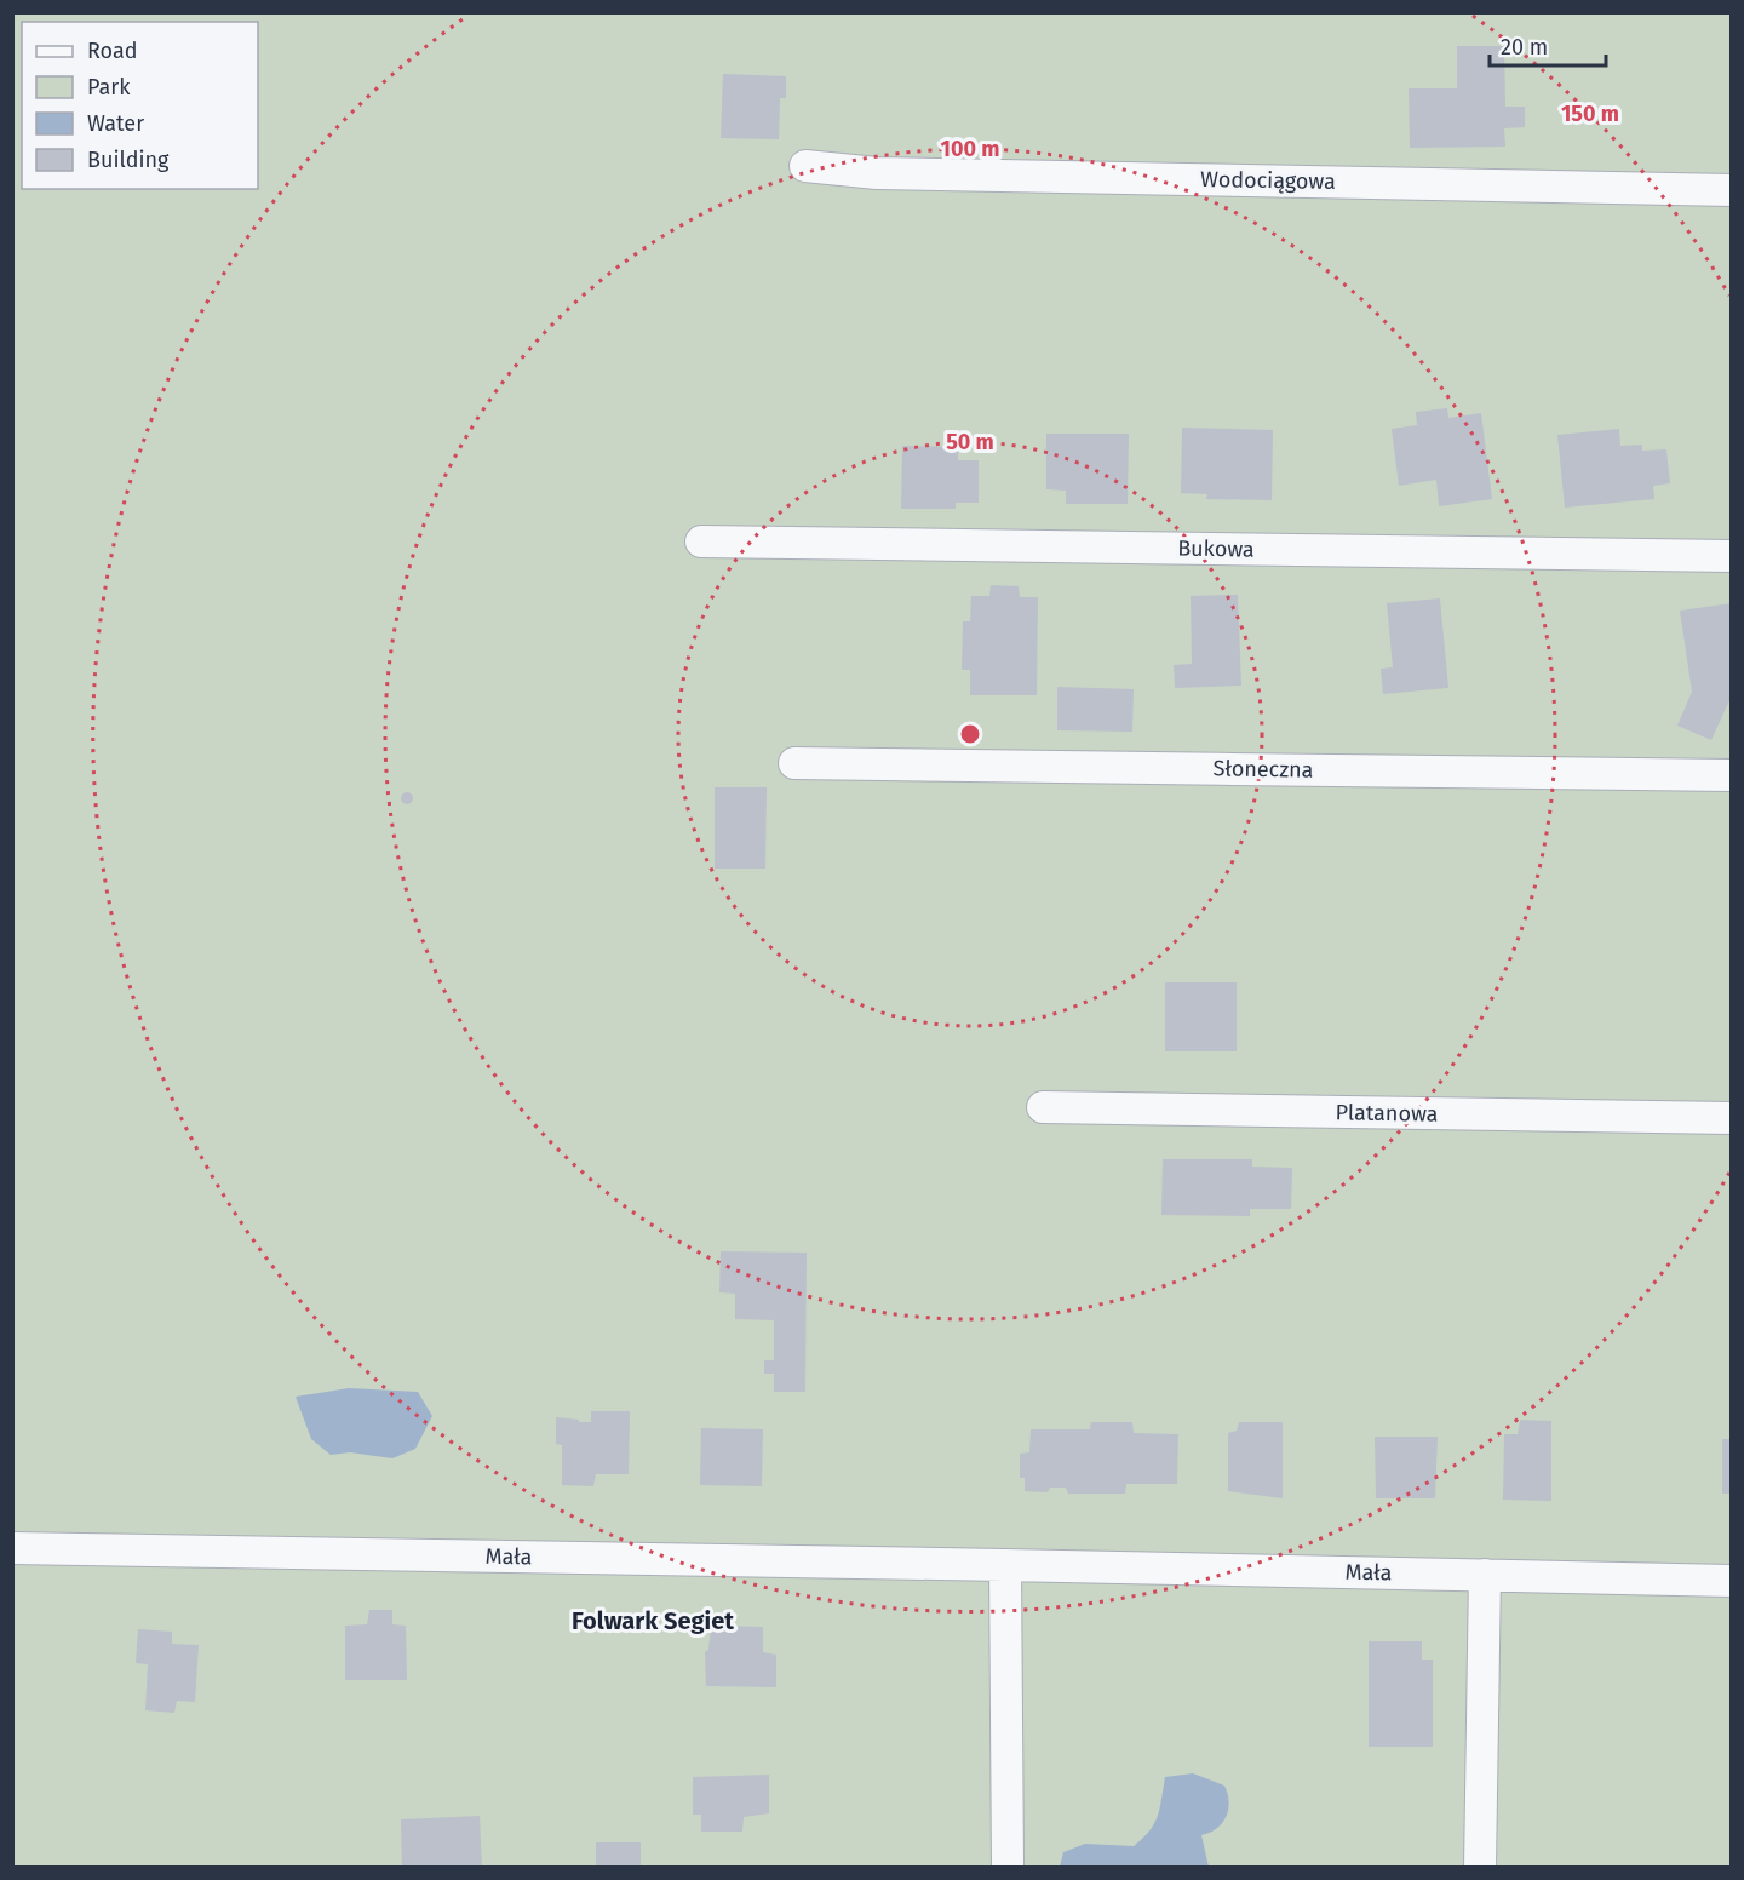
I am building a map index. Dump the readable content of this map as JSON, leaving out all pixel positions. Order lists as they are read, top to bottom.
{
  "streets": {
    "street": [
      "Wodociągowa",
      "Bukowa",
      "Słoneczna",
      "Platanowa",
      "Mała"
    ]
  },
  "districts": ["Folwark Segiet"],
  "legend": [
    "Road",
    "Park",
    "Water",
    "Building"
  ],
  "scale_bar": "20 m",
  "rings": ["150 m", "100 m", "50 m"]
}
